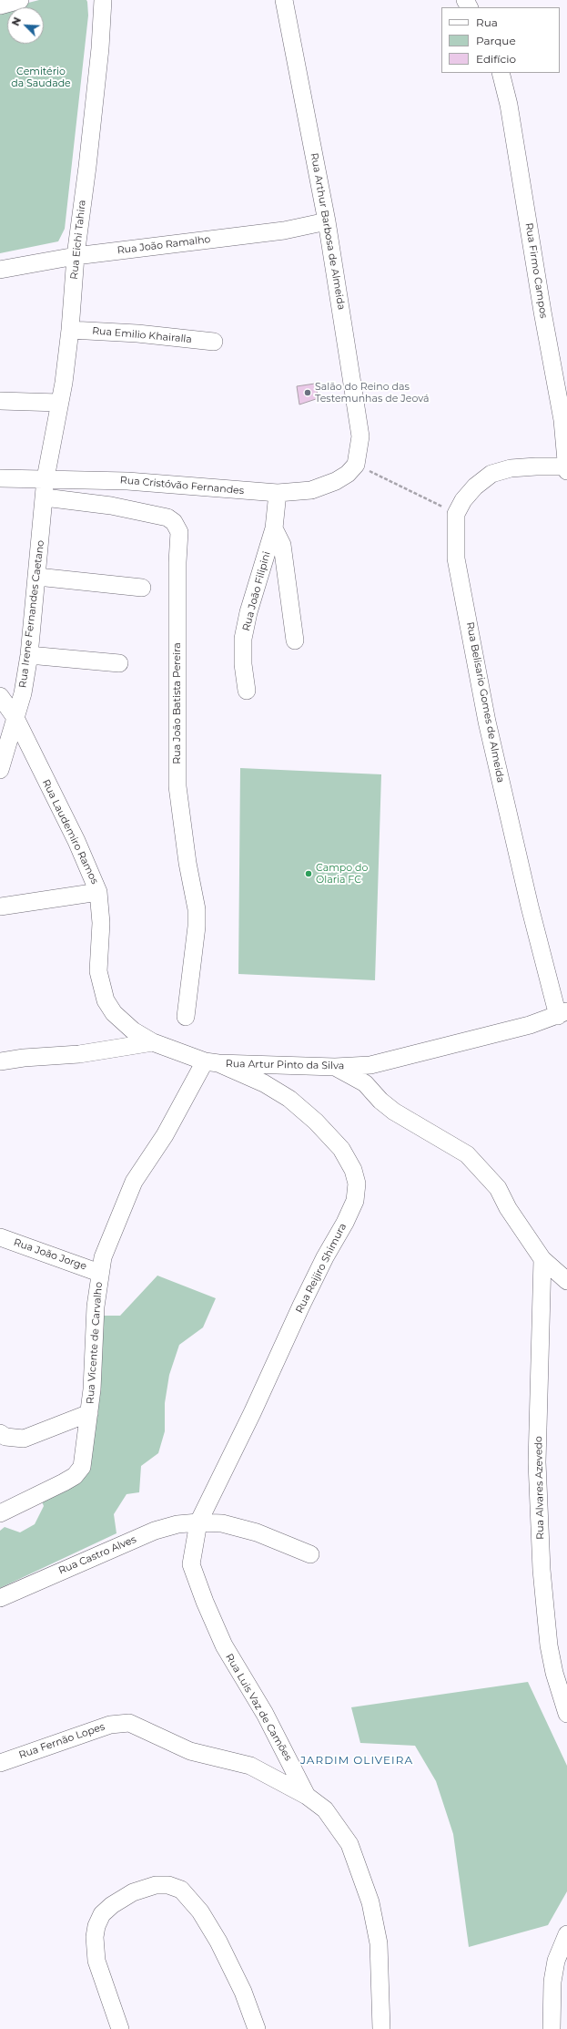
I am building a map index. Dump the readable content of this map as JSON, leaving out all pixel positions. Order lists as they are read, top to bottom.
{
  "streets": {
    "street": [
      "Rua Arthur Barbosa de Almeida",
      "Rua Eichi Tahira",
      "Rua João Ramalho",
      "Rua Firmo Campos",
      "Rua Emilio Khairalla",
      "Rua Cristóvão Fernandes",
      "Rua João Filipini",
      "Rua Irene Fernandes Caetano",
      "Rua Belisario Gomes de Almeida",
      "Rua João Batista Pereira",
      "Rua Laudemiro Ramos",
      "Rua Artur Pinto da Silva",
      "Rua João Jorge",
      "Rua Reijiro Shimura",
      "Rua Vicente de Carvalho",
      "Rua Alvares Azevedo",
      "Rua Castro Alves",
      "Rua Luis Vaz de Camões",
      "Rua Fernão Lopes"
    ]
  },
  "crossings": [
    ["Rua Arthur Barbosa de Almeida", "Rua João Ramalho"],
    ["Rua Arthur Barbosa de Almeida", "Rua Cristóvão Fernandes"],
    ["Rua Eichi Tahira", "Rua João Ramalho"],
    ["Rua Eichi Tahira", "Rua Emilio Khairalla"],
    ["Rua Eichi Tahira", "Rua Cristóvão Fernandes"],
    ["Rua Eichi Tahira", "Rua Irene Fernandes Caetano"],
    ["Rua Firmo Campos", "Rua Belisario Gomes de Almeida"],
    ["Rua Cristóvão Fernandes", "Rua João Filipini"],
    ["Rua Cristóvão Fernandes", "Rua Irene Fernandes Caetano"],
    ["Rua Irene Fernandes Caetano", "Rua João Batista Pereira"],
    ["Rua Irene Fernandes Caetano", "Rua Laudemiro Ramos"],
    ["Rua Belisario Gomes de Almeida", "Rua Artur Pinto da Silva"],
    ["Rua Laudemiro Ramos", "Rua Artur Pinto da Silva"],
    ["Rua Artur Pinto da Silva", "Rua Reijiro Shimura"],
    ["Rua Artur Pinto da Silva", "Rua Vicente de Carvalho"],
    ["Rua João Jorge", "Rua Vicente de Carvalho"],
    ["Rua Reijiro Shimura", "Rua Vicente de Carvalho"],
    ["Rua Reijiro Shimura", "Rua Castro Alves"],
    ["Rua Reijiro Shimura", "Rua Luis Vaz de Camões"],
    ["Rua Castro Alves", "Rua Luis Vaz de Camões"],
    ["Rua Luis Vaz de Camões", "Rua Fernão Lopes"]
  ],
  "districts": ["JARDIM OLIVEIRA"],
  "parks": ["Cemitério da Saudade"],
  "places": ["Salão do Reino das Testemunhas de Jeová", "Campo do Olaria FC"],
  "legend": ["Rua", "Parque", "Edifício"],
  "north": "top left"
}
